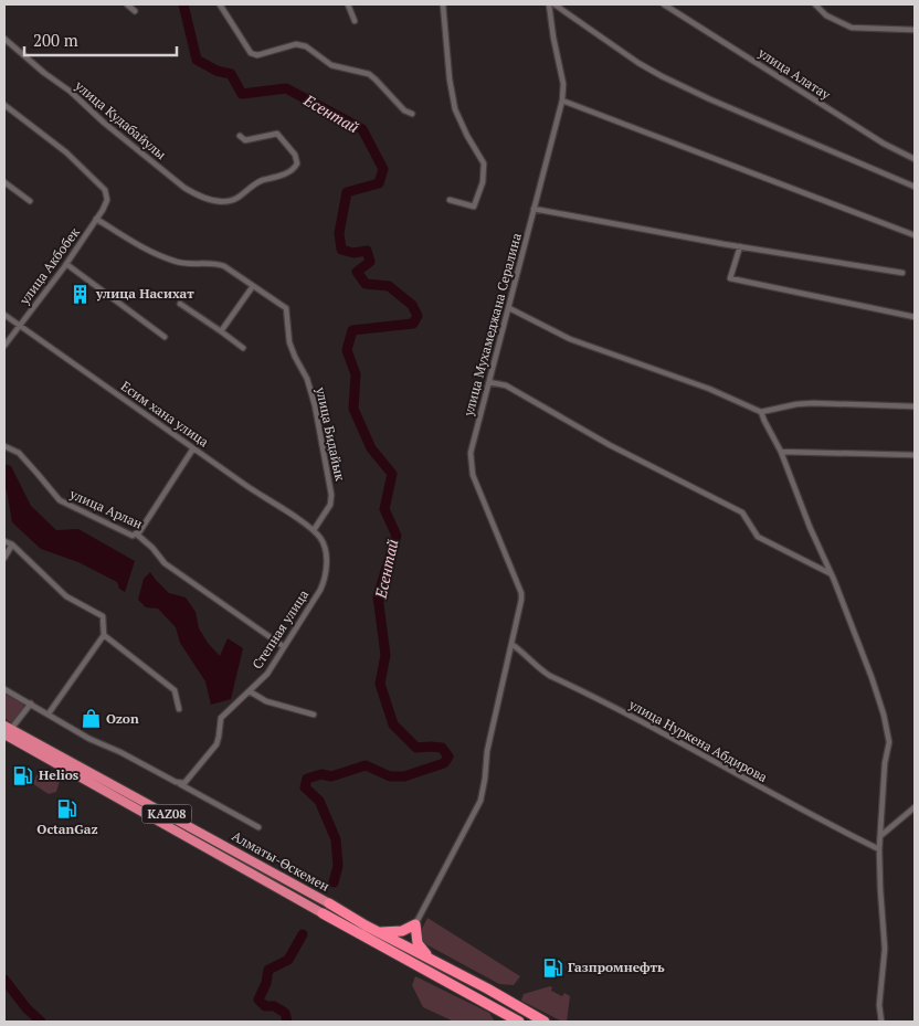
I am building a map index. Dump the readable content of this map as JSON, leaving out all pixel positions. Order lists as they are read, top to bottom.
{
  "streets": {
    "highway": ["KAZ08", "Алматы-Өскемен"],
    "street": [
      "улица Алатау",
      "улица Кудабайулы",
      "улица Акбобек",
      "улица Мухамеджана Сералина",
      "Есим хана улица",
      "улица Бидайык",
      "улица Арлан",
      "Степная улица",
      "улица Нуркена Абдирова"
    ]
  },
  "crossings": [
    ["улица Акбобек", "Есим хана улица"],
    ["улица Мухамеджана Сералина", "улица Нуркена Абдирова"],
    ["Есим хана улица", "улица Бидайык"],
    ["Есим хана улица", "Степная улица"],
    ["улица Бидайык", "Степная улица"],
    ["улица Арлан", "Степная улица"]
  ],
  "water": ["Есентай"],
  "places": {
    "building": ["улица Насихат"],
    "shop": ["Ozon"],
    "fuel station": ["Helios", "OctanGaz", "Газпромнефть"]
  },
  "scale_bar": "200 m"
}
